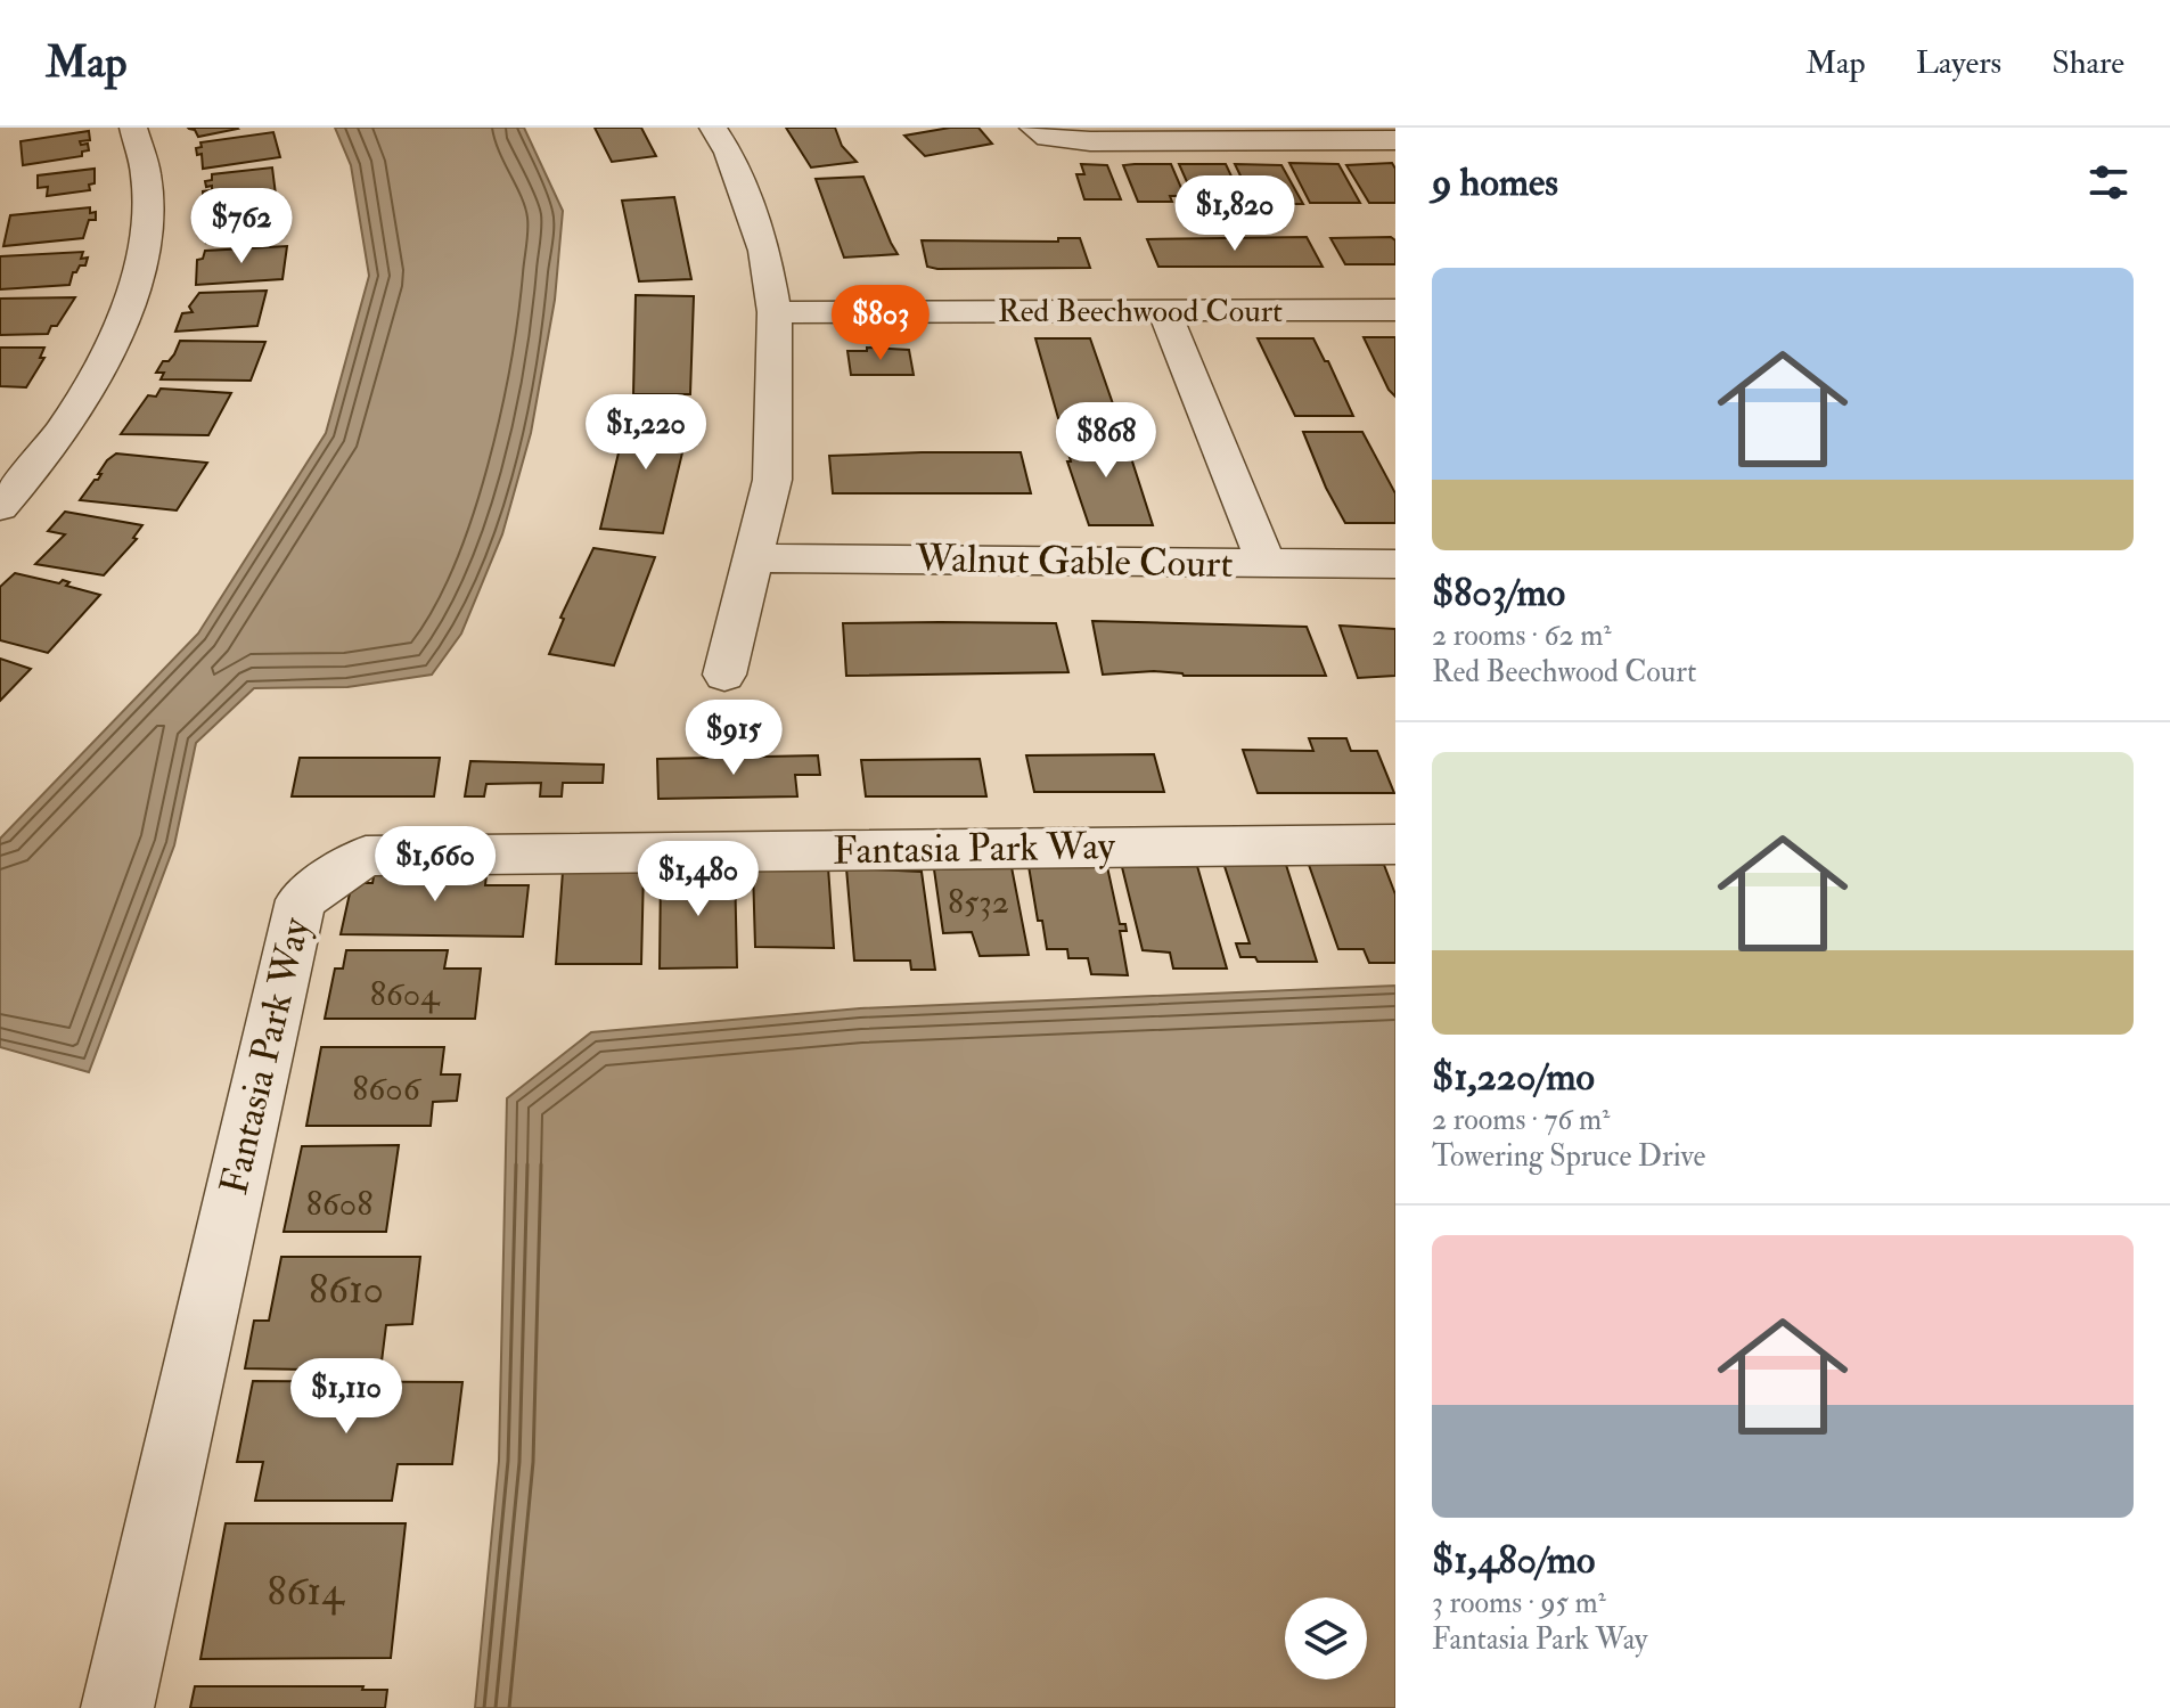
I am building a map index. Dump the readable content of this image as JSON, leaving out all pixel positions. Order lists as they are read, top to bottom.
{
  "streets": {
    "street": ["Red Beechwood Court", "Walnut Gable Court", "Fantasia Park Way"]
  },
  "house_numbers": [
    "8532",
    "8604",
    "8606",
    "8608",
    "8610",
    "8614"
  ],
  "page": {
    "header": "Map",
    "nav": ["Map", "Layers", "Share"],
    "heading": "9 homes",
    "price": [
      "$1,820",
      "$762",
      "$803",
      "$1,220",
      "$868",
      "$915",
      "$1,660",
      "$1,480",
      "$1,110"
    ],
    "list": [
      {
        "name": "$803/mo",
        "note": "2 rooms · 62 m² · Red Beechwood Court"
      },
      {
        "name": "$1,220/mo",
        "note": "2 rooms · 76 m² · Towering Spruce Drive"
      },
      {
        "name": "$1,480/mo",
        "note": "3 rooms · 95 m² · Fantasia Park Way"
      }
    ]
  }
}
